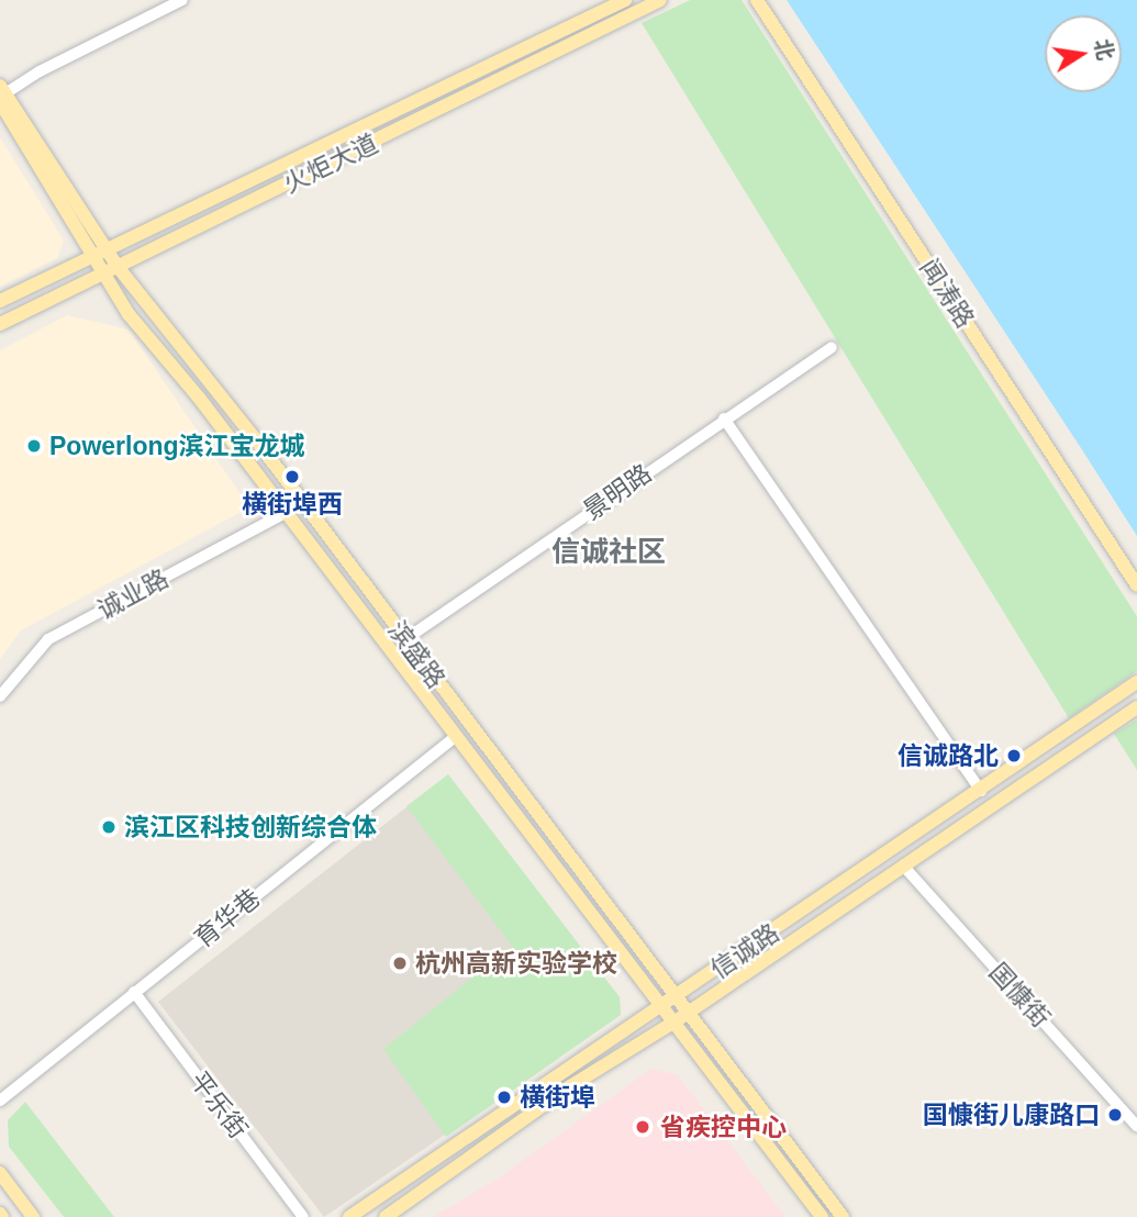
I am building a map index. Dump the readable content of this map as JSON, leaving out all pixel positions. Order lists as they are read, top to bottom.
{
  "streets": {
    "main road": [
      "火炬大道",
      "闻涛路",
      "滨盛路",
      "信诚路"
    ],
    "street": [
      "景明路",
      "诚业路",
      "育华巷",
      "国慷街",
      "平乐街"
    ]
  },
  "crossings": [
    ["火炬大道", "滨盛路"],
    ["景明路", "滨盛路"],
    ["诚业路", "滨盛路"],
    ["滨盛路", "育华巷"],
    ["滨盛路", "信诚路"],
    ["育华巷", "平乐街"],
    ["信诚路", "国慷街"]
  ],
  "districts": ["信诚社区"],
  "places": [
    "Powerlong滨江宝龙城",
    "横街埠西",
    "信诚路北",
    "滨江区科技创新综合体",
    "杭州高新实验学校",
    "横街埠",
    "国慷街儿康路口",
    "省疾控中心"
  ],
  "north": "right"
}
